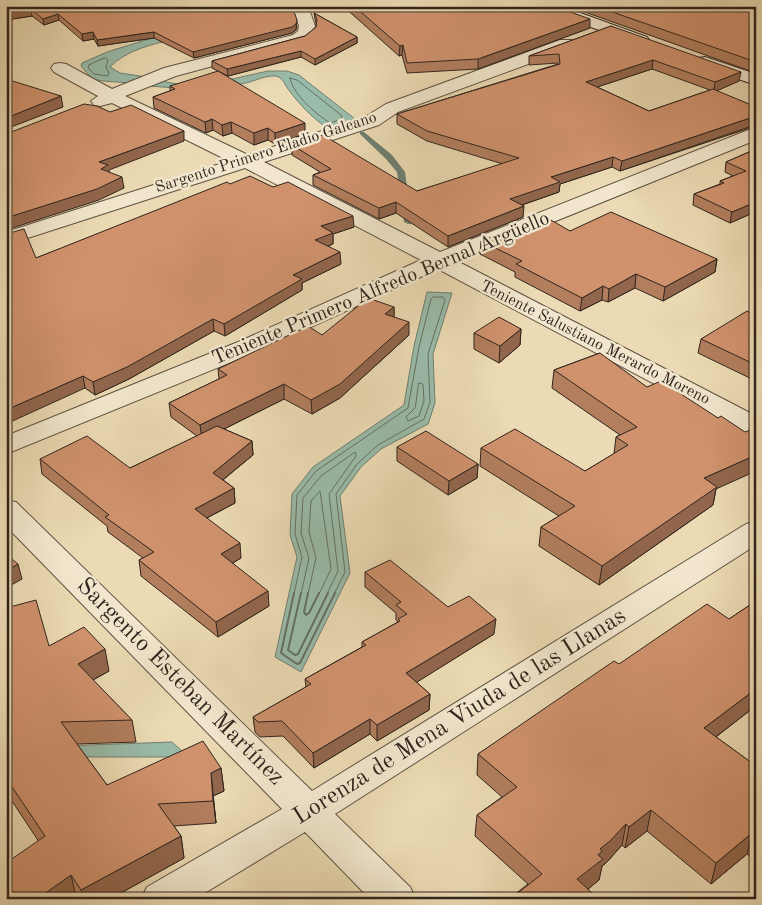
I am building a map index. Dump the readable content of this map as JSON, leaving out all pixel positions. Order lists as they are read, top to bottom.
{
  "streets": {
    "street": [
      "Sargento Primero Eladio Galeano",
      "Teniente Primero Alfredo Bernal Argüello",
      "Teniente Salustiano Merardo Moreno",
      "Sargento Esteban Martínez",
      "Lorenza de Mena Viuda de las Llanas"
    ]
  },
  "crossings": [
    ["Sargento Primero Eladio Galeano", "Teniente Salustiano Merardo Moreno"],
    ["Teniente Primero Alfredo Bernal Argüello", "Teniente Salustiano Merardo Moreno"],
    ["Sargento Esteban Martínez", "Lorenza de Mena Viuda de las Llanas"]
  ]
}
